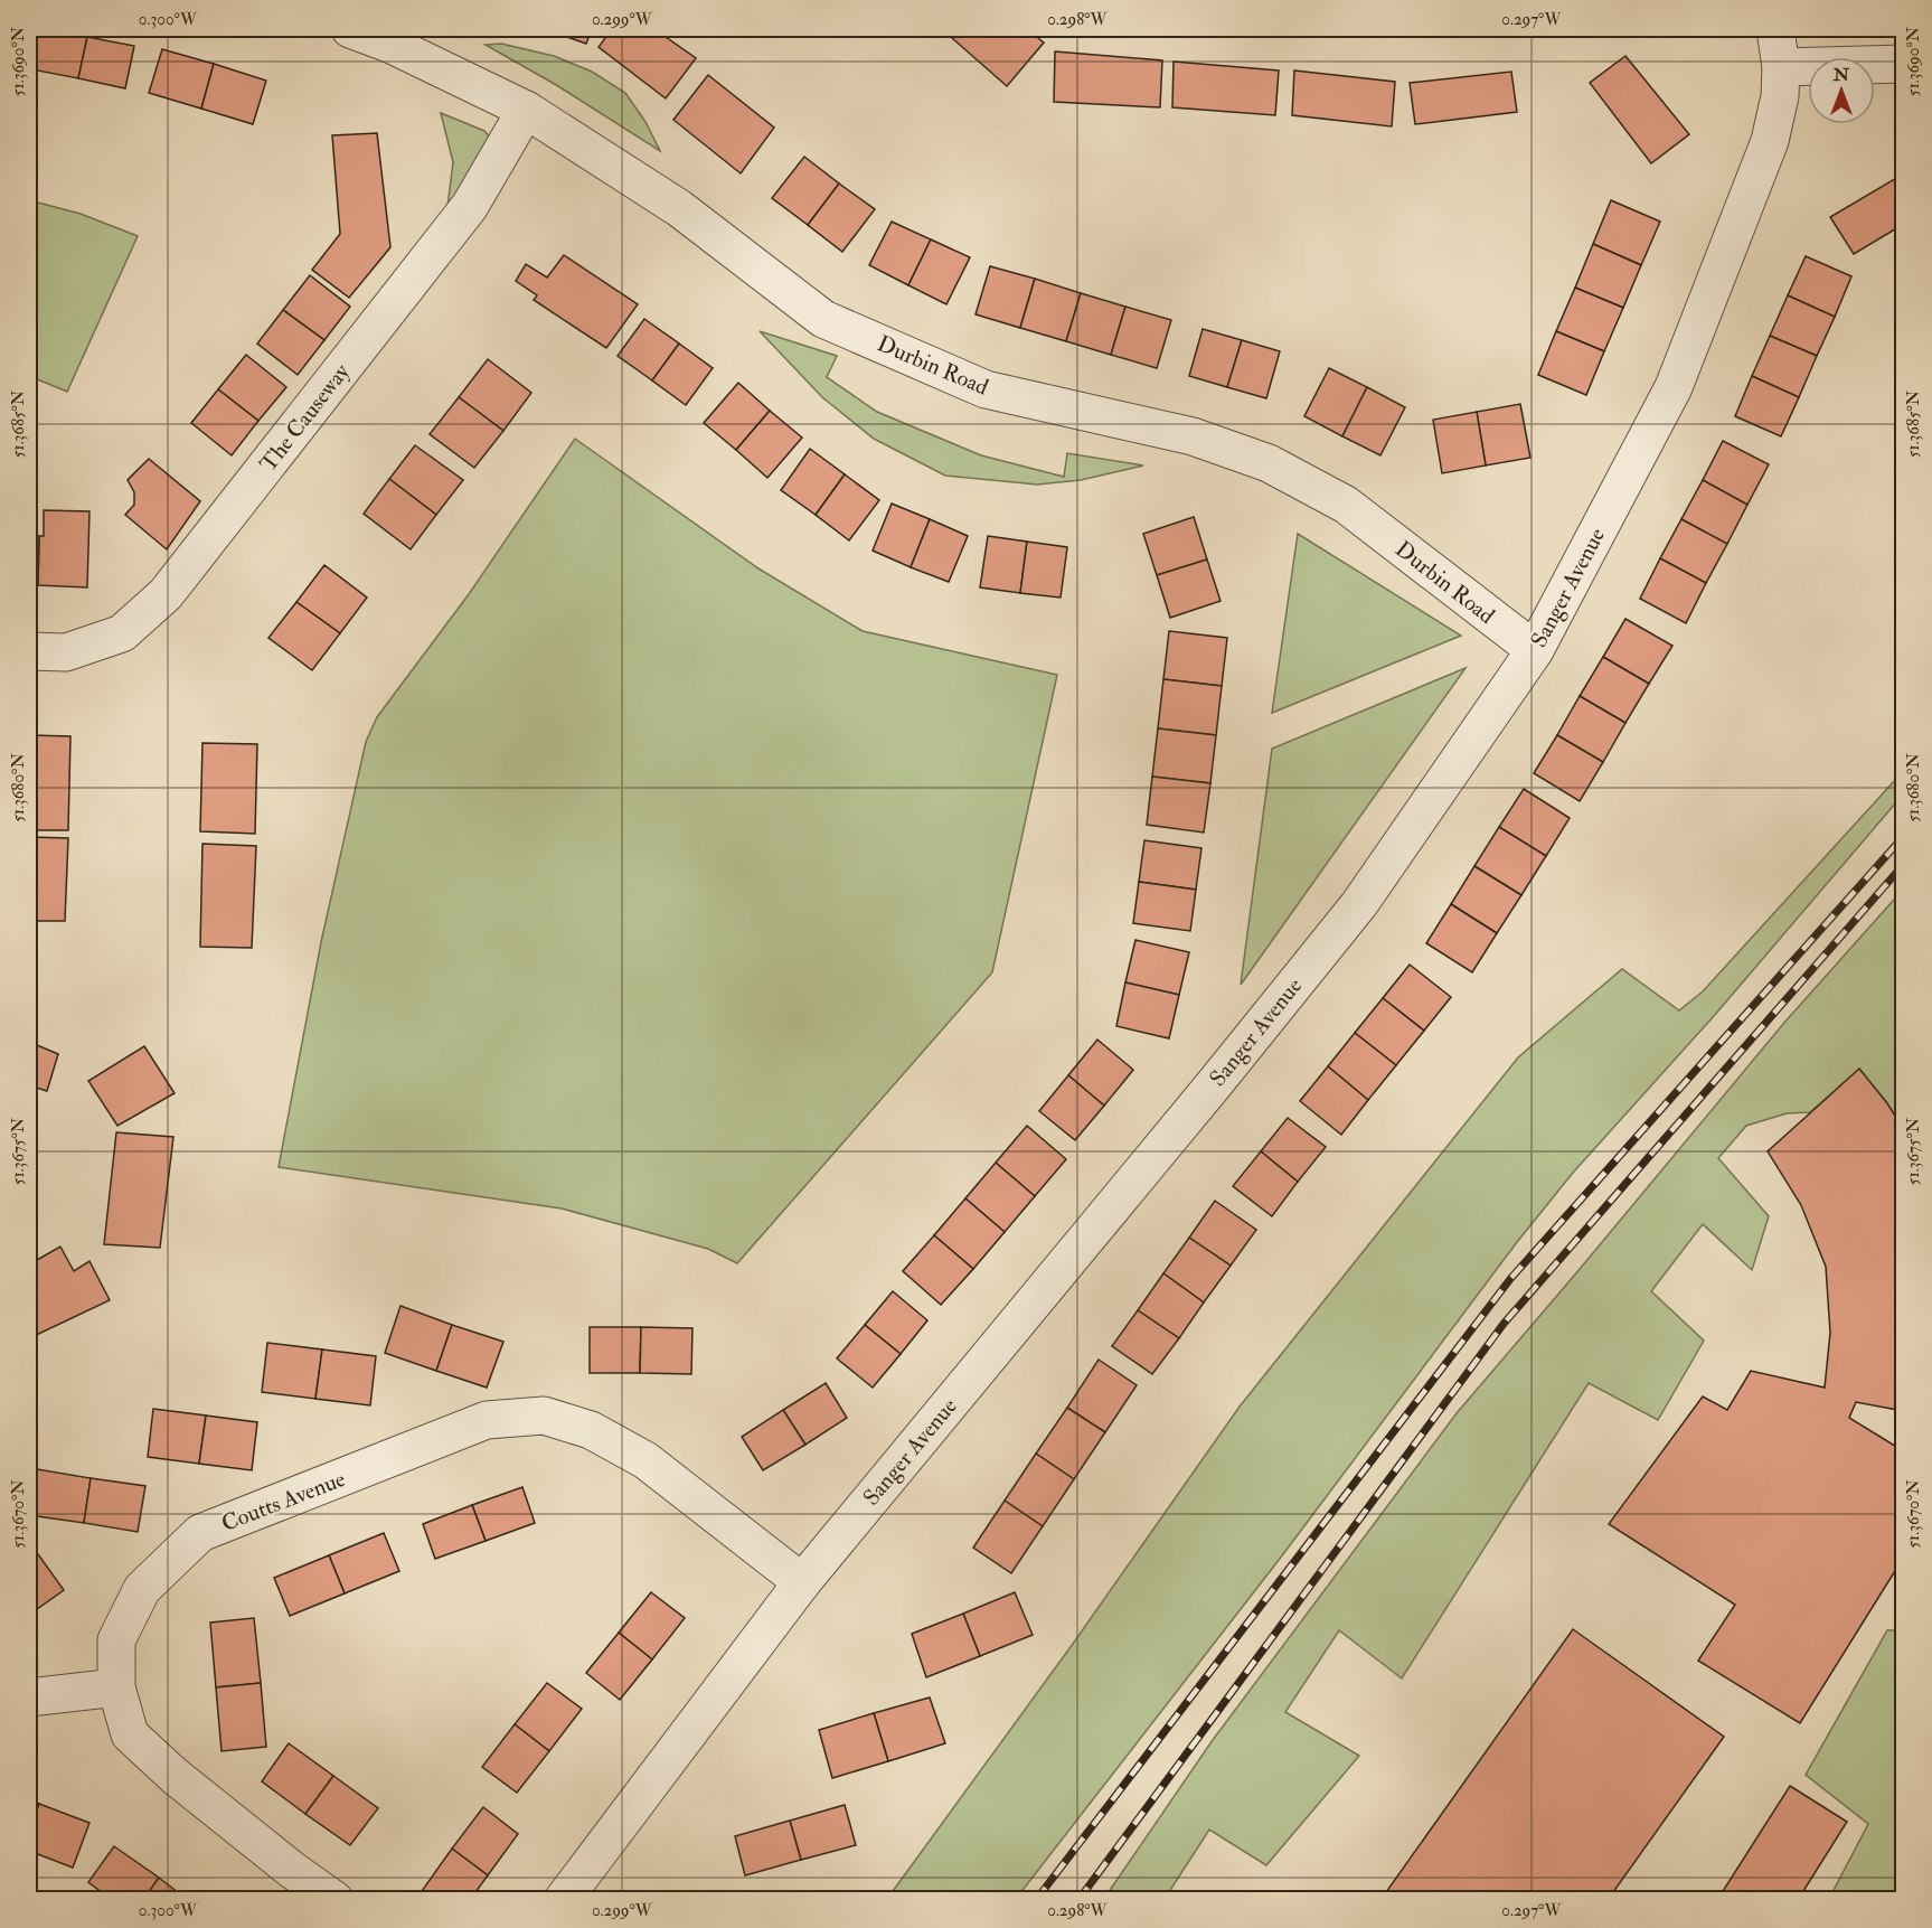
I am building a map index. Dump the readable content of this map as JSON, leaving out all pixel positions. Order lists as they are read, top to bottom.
{
  "streets": {
    "street": [
      "Durbin Road",
      "The Causeway",
      "Sanger Avenue",
      "Coutts Avenue"
    ]
  },
  "crossings": [
    ["Durbin Road", "The Causeway"],
    ["Durbin Road", "Sanger Avenue"],
    ["Sanger Avenue", "Coutts Avenue"]
  ],
  "north": "top",
  "coordinates": [
    "0.300°W",
    "0.299°W",
    "0.298°W",
    "0.297°W",
    "51.3690°N",
    "51.3685°N",
    "51.3680°N",
    "51.3675°N",
    "51.3670°N"
  ]
}
